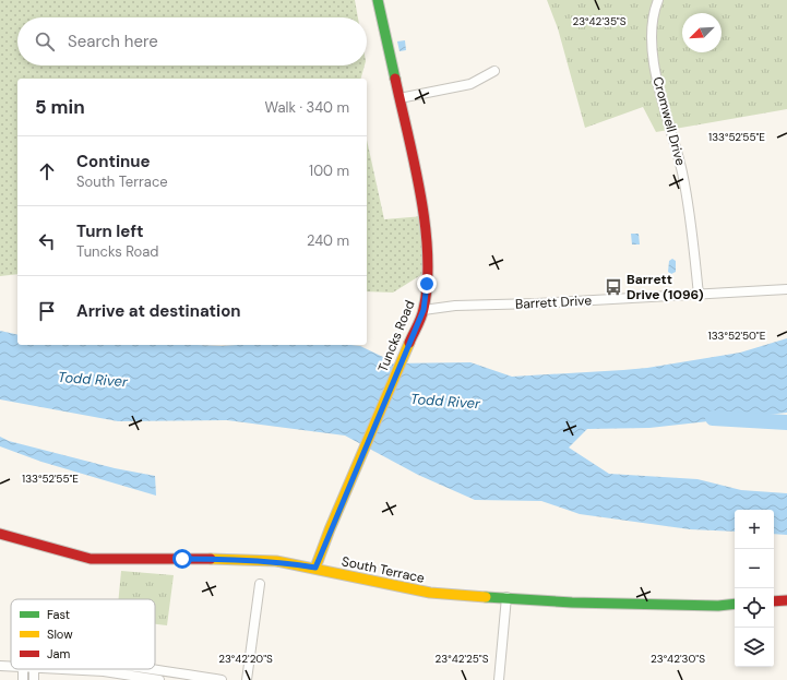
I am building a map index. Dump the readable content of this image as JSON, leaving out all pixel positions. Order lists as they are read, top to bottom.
{
  "streets": {
    "street": [
      "Cromwell Drive",
      "Barrett Drive",
      "Tuncks Road",
      "South Terrace"
    ]
  },
  "crossings": [
    ["Cromwell Drive", "Barrett Drive"],
    ["Barrett Drive", "Tuncks Road"],
    ["Tuncks Road", "South Terrace"]
  ],
  "water": ["Todd River"],
  "places": {
    "bus stop": ["Barrett Drive (1096)"]
  },
  "legend": ["Fast", "Slow", "Jam"],
  "north": "bottom left",
  "page": {
    "search": "Search here",
    "heading": ["5 min", "Walk · 340 m"],
    "list": [
      ["Continue", "South Terrace", "100 m"],
      ["Turn left", "Tuncks Road", "240 m"],
      "Arrive at destination"
    ],
    "map_buttons": ["+", "−"]
  },
  "coordinates": [
    "23°42'35\"S",
    "133°52'55\"E",
    "133°52'50\"E",
    "23°42'20\"S",
    "23°42'25\"S",
    "23°42'30\"S"
  ]
}
